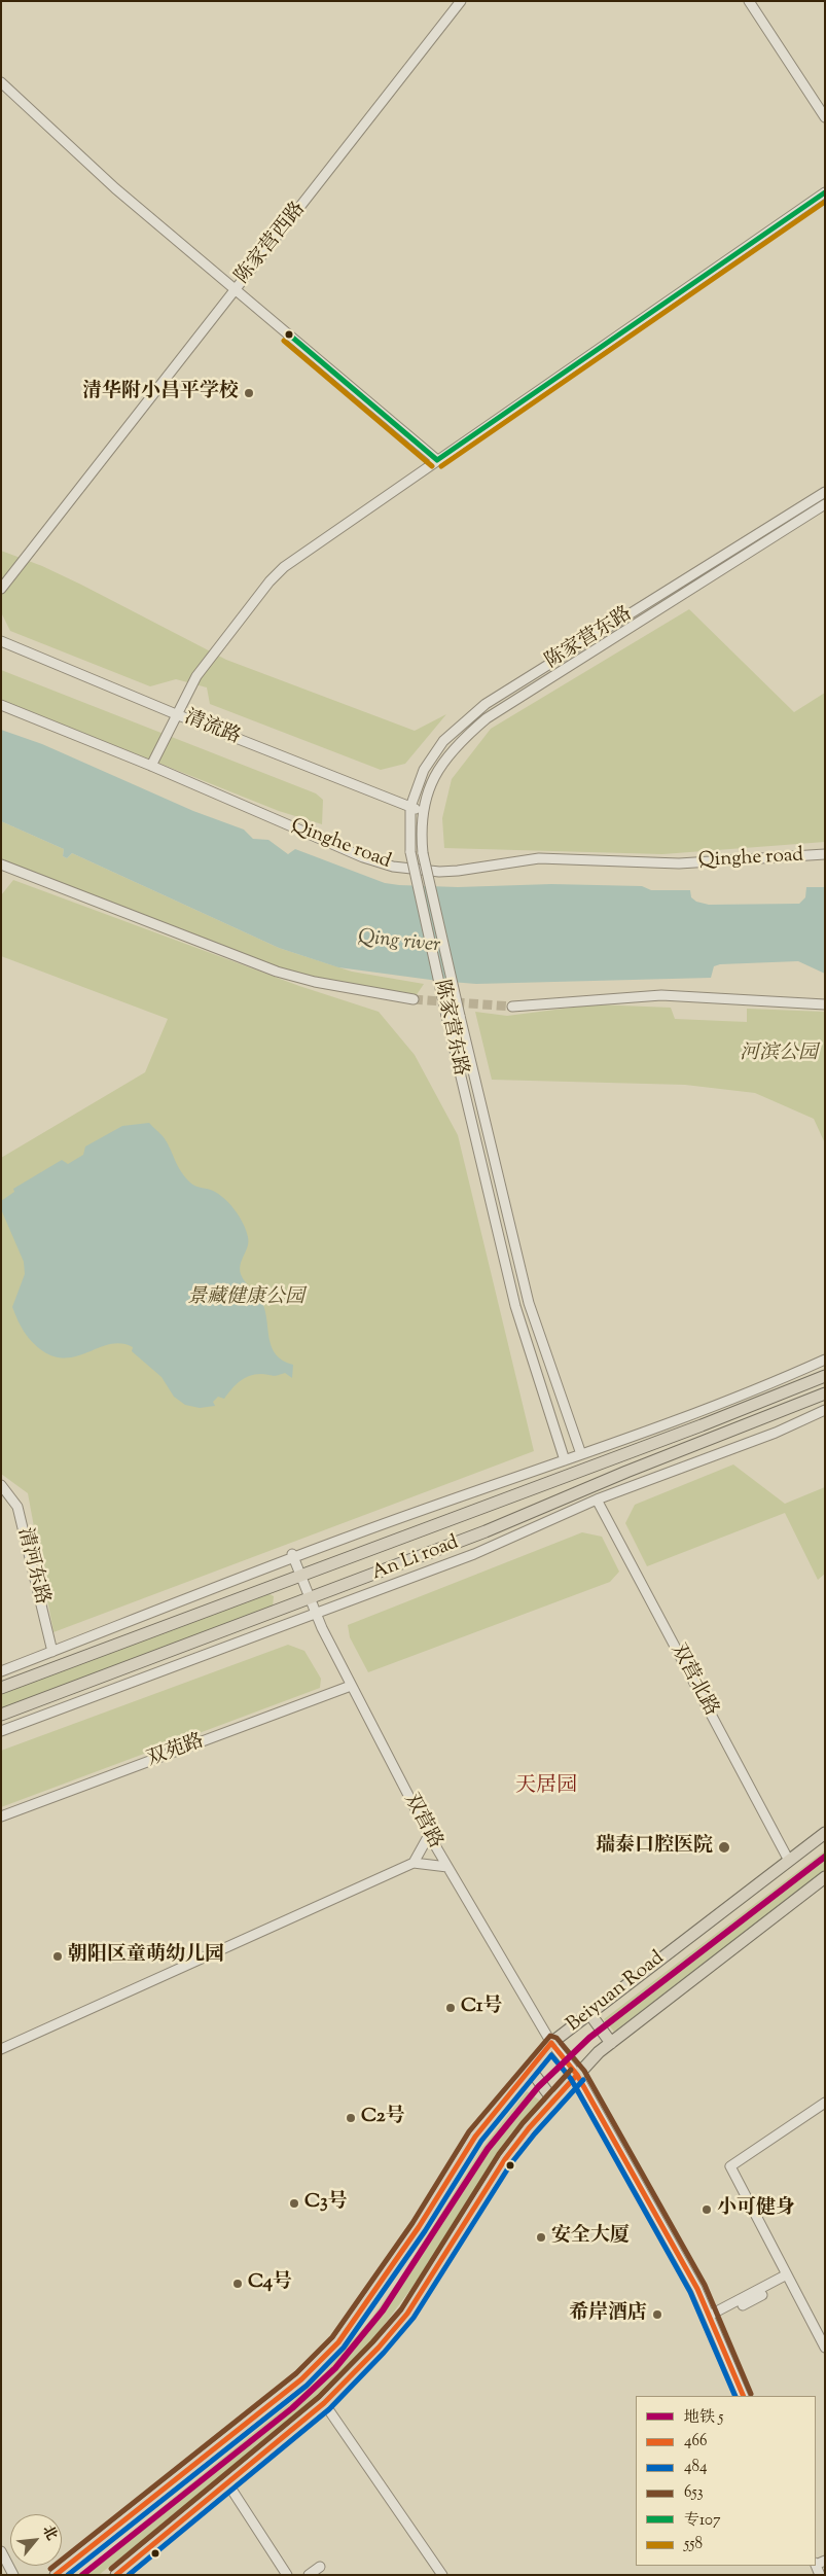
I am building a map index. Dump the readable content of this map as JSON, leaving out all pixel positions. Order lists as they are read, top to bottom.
{
  "streets": {
    "main road": ["An Li road", "Beiyuan Road"],
    "street": [
      "陈家营西路",
      "陈家营东路",
      "清流路",
      "Qinghe road",
      "清河东路",
      "双营北路",
      "双苑路",
      "双营路"
    ]
  },
  "crossings": [
    ["陈家营东路", "清流路"],
    ["An Li road", "双营北路"],
    ["An Li road", "双营路"],
    ["双营北路", "Beiyuan Road"],
    ["双苑路", "双营路"],
    ["双营路", "Beiyuan Road"]
  ],
  "districts": ["天居园"],
  "water": ["Qing river"],
  "parks": ["河滨公园", "景藏健康公园"],
  "places": [
    "清华附小昌平学校",
    "瑞泰口腔医院",
    "朝阳区童萌幼儿园",
    "C1号",
    "C2号",
    "C3号",
    "小可健身",
    "安全大厦",
    "C4号",
    "希岸酒店"
  ],
  "lines": [
    "transit line 专107",
    "transit line 558",
    "metro line 5",
    "transit line 653",
    "transit line 466",
    "transit line 484"
  ],
  "legend": [
    "地铁 5",
    "466",
    "484",
    "653",
    "专107",
    "558"
  ],
  "north": "top right"
}
